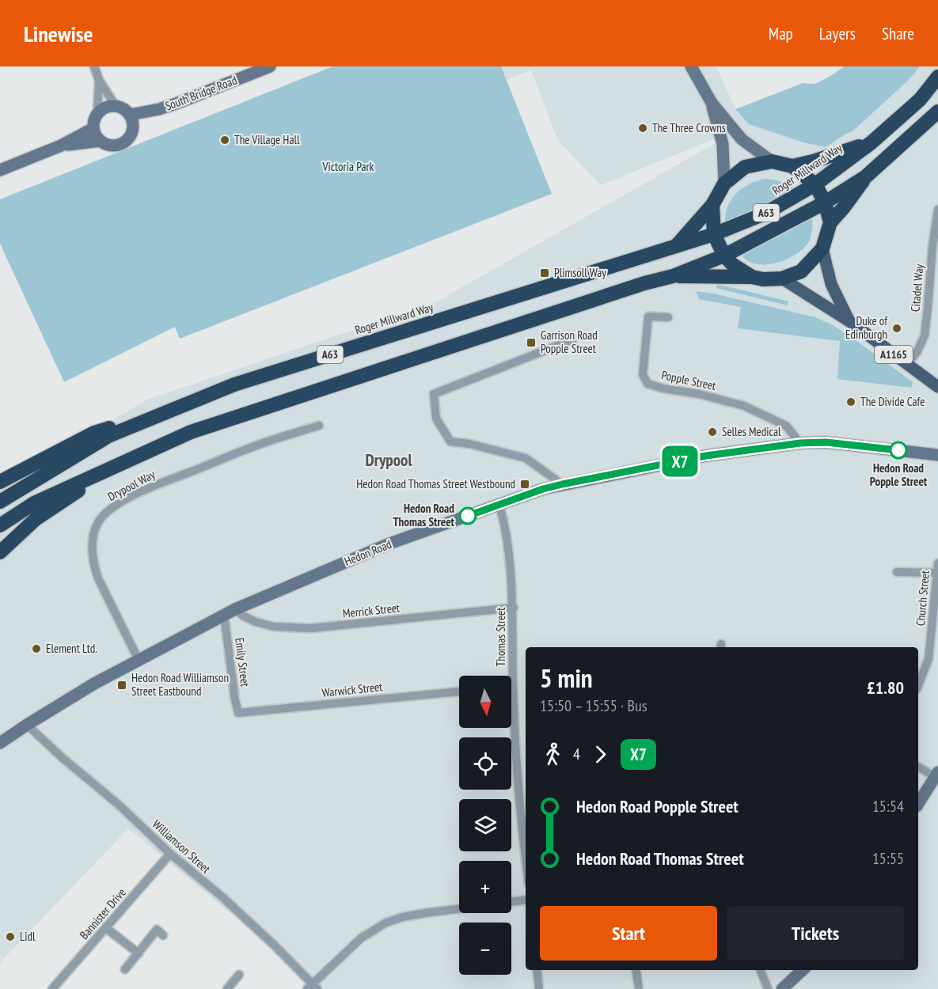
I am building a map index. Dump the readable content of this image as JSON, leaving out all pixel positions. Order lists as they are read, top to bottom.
{
  "streets": {
    "highway": ["Roger Millward Way", "A63"],
    "main road": ["A1165"],
    "street": [
      "South Bridge Road",
      "Citadel Way",
      "Popple Street",
      "Drypool Way",
      "Hedon Road",
      "Church Street",
      "Merrick Street",
      "Thomas Street",
      "Emily Street",
      "Warwick Street",
      "Williamson Street",
      "Bannister Drive"
    ]
  },
  "crossings": [
    ["Roger Millward Way", "A63"],
    ["Citadel Way", "A1165"],
    ["Popple Street", "Hedon Road"],
    ["Drypool Way", "Hedon Road"],
    ["Hedon Road", "Merrick Street"],
    ["Hedon Road", "Thomas Street"],
    ["Hedon Road", "Emily Street"],
    ["Hedon Road", "Williamson Street"],
    ["Merrick Street", "Thomas Street"],
    ["Emily Street", "Warwick Street"],
    ["Williamson Street", "Bannister Drive"]
  ],
  "districts": ["Drypool"],
  "parks": ["Victoria Park"],
  "places": {
    "other": [
      "The Three Crowns",
      "The Village Hall",
      "Duke of Edinburgh",
      "The Divide Cafe",
      "Selles Medical",
      "Hedon Road Popple Street",
      "Hedon Road Thomas Street",
      "Element Ltd.",
      "Lidl"
    ],
    "transit": [
      "Plimsoll Way",
      "Garrison Road Popple Street",
      "Hedon Road Thomas Street Westbound",
      "Hedon Road Williamson Street Eastbound"
    ]
  },
  "lines": ["bus line X7"],
  "north": "bottom",
  "page": {
    "header": "Linewise",
    "nav": ["Map", "Layers", "Share"],
    "on_map": "X7",
    "heading": ["5 min", "15:50 – 15:55 · Bus", "£1.80"],
    "map_buttons": ["+", "−"],
    "legs": ["4", "X7"],
    "list": [
      {
        "name": "Hedon Road Popple Street",
        "value": "15:54"
      },
      {
        "name": "Hedon Road Thomas Street",
        "value": "15:55"
      }
    ],
    "buttons": ["Start", "Tickets"]
  }
}
